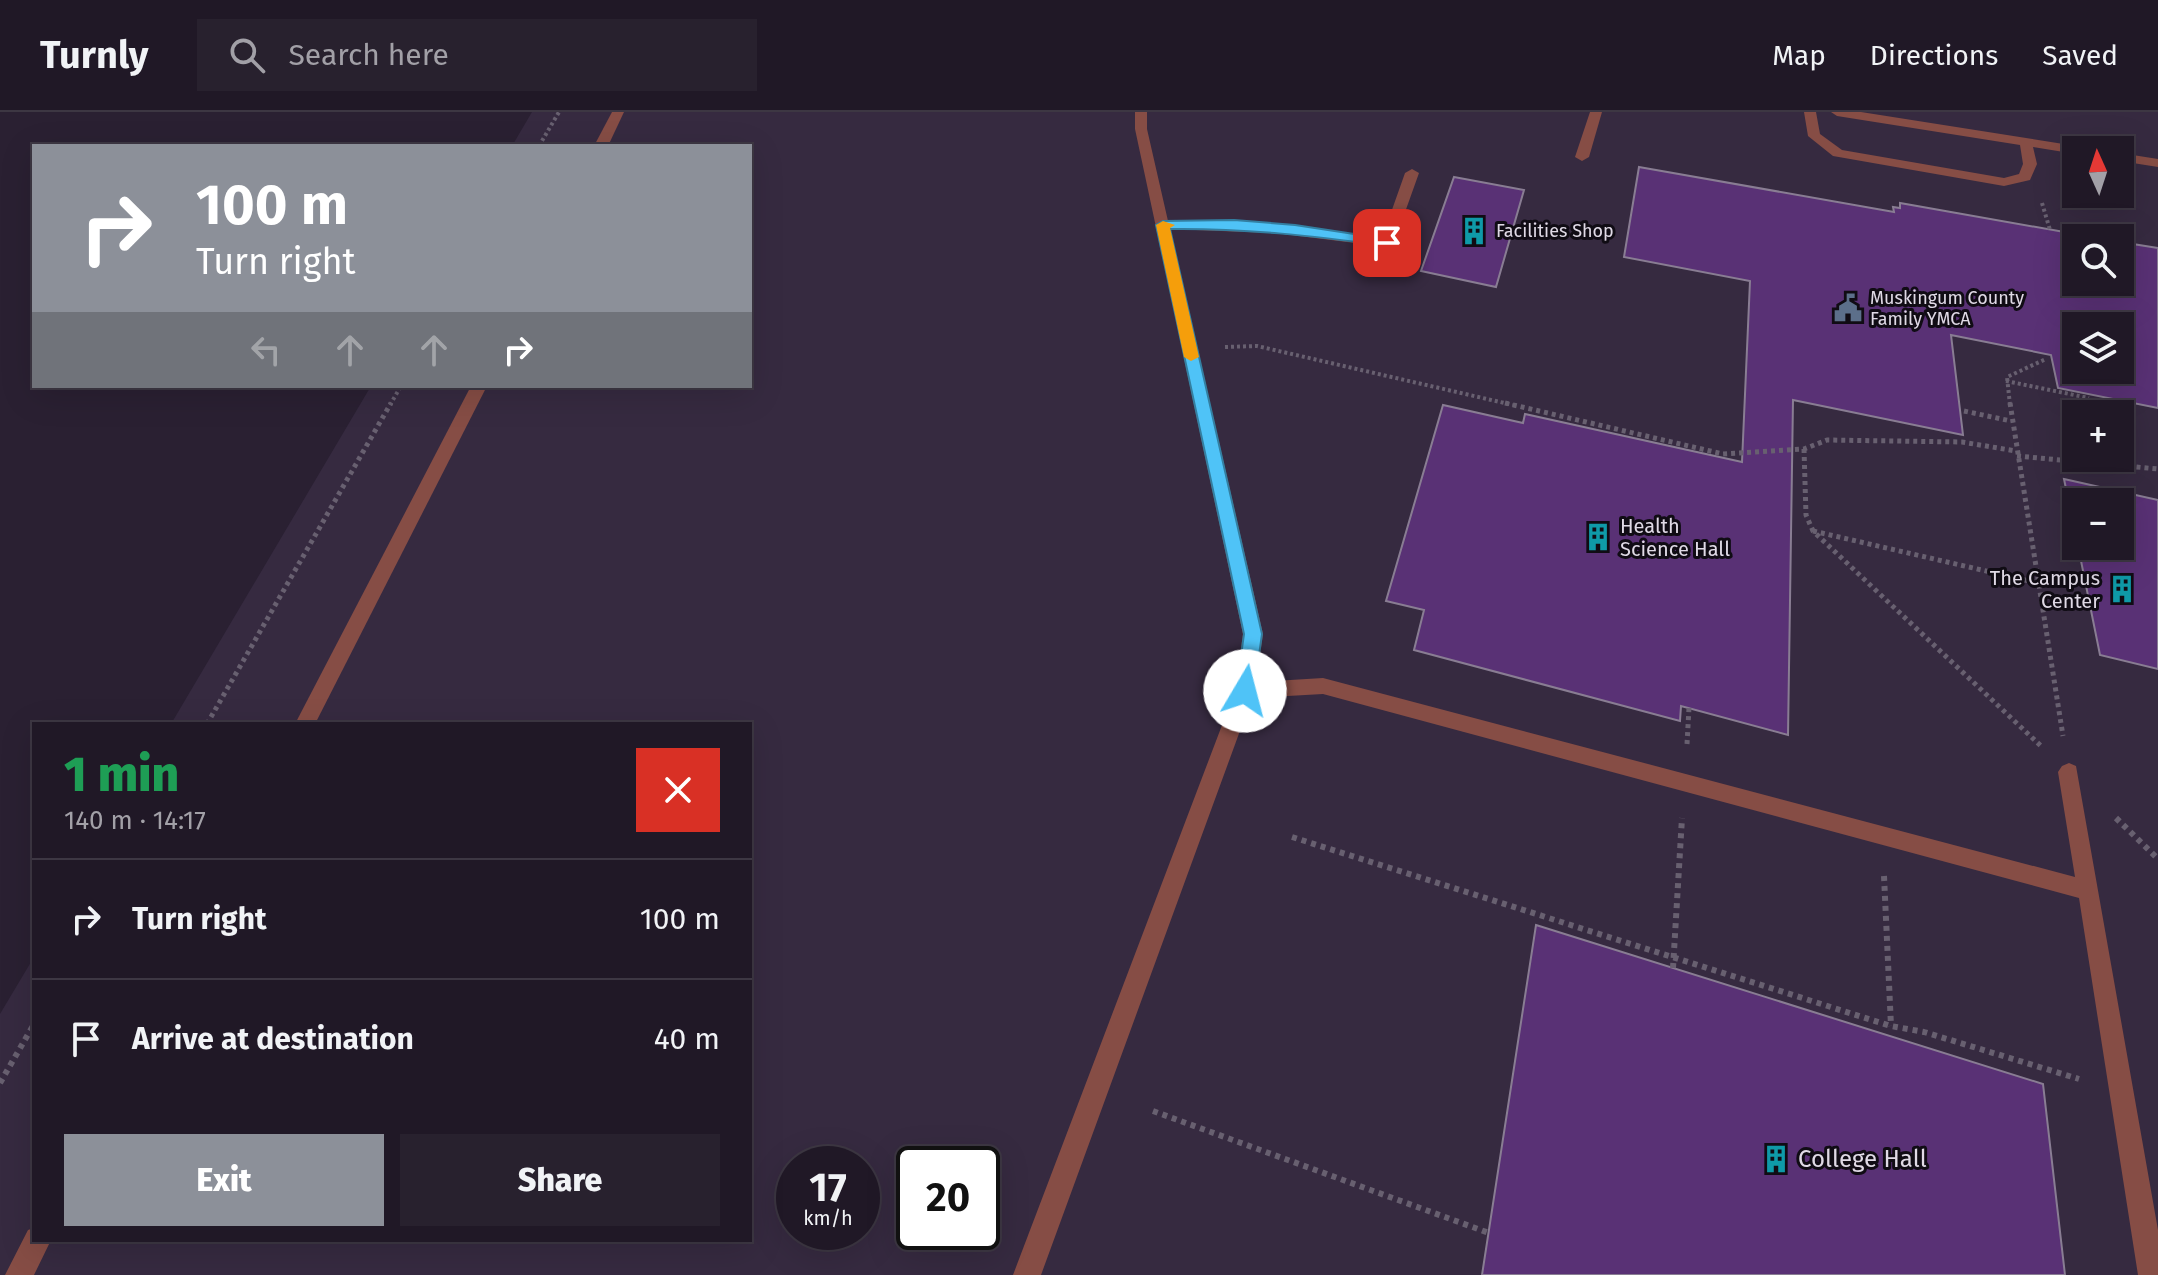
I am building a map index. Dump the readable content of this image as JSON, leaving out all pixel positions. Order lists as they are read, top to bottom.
{
  "places": {
    "building": [
      "Facilities Shop",
      "Health Science Hall",
      "The Campus Center",
      "College Hall"
    ],
    "public building": ["Muskingum County Family YMCA"]
  },
  "north": "top",
  "page": {
    "header": "Turnly",
    "search": "Search here",
    "nav": ["Map", "Directions", "Saved"],
    "map_buttons": ["+", "−"],
    "turn": ["100 m", "Turn right"],
    "heading": ["1 min", "140 m · 14:17"],
    "list": [
      {
        "name": "Turn right",
        "value": "100 m"
      },
      {
        "name": "Arrive at destination",
        "value": "40 m"
      }
    ],
    "buttons": ["Exit", "Share"],
    "speed": "17 km/h",
    "limit": "20"
  }
}
